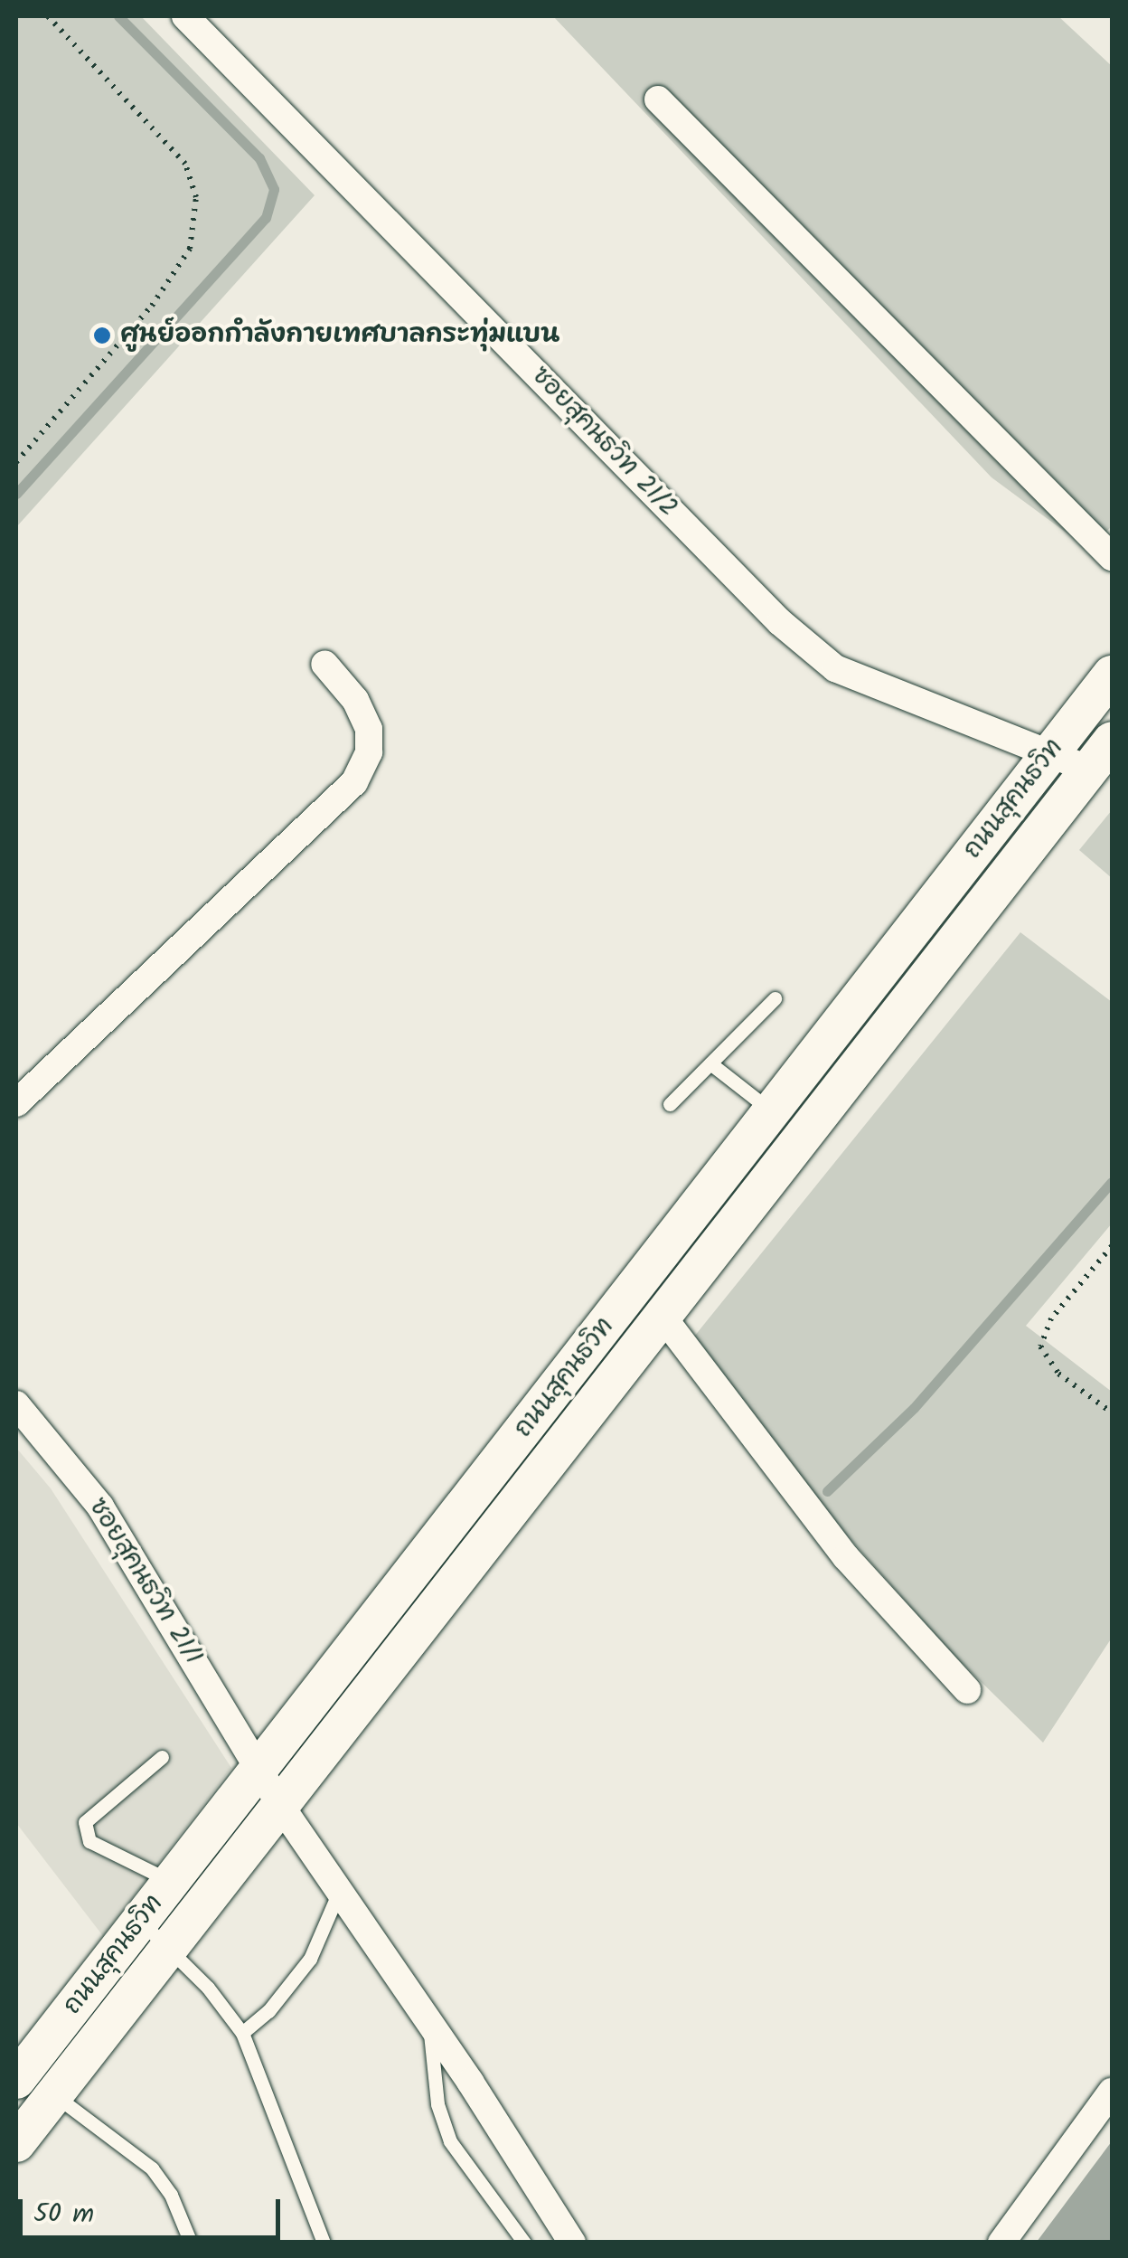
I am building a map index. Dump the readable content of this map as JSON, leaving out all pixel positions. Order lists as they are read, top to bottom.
{
  "streets": {
    "main road": ["ถนนสุคนธวิท"],
    "street": ["ซอยสุคนธวิท 21/2", "ซอยสุคนธวิท 21/1"]
  },
  "crossings": [
    ["ซอยสุคนธวิท 21/2", "ถนนสุคนธวิท"],
    ["ถนนสุคนธวิท", "ซอยสุคนธวิท 21/1"]
  ],
  "places": ["ศูนย์ออกกำลังกายเทศบาลกระทุ่มแบน"],
  "scale_bar": "50 m"
}
